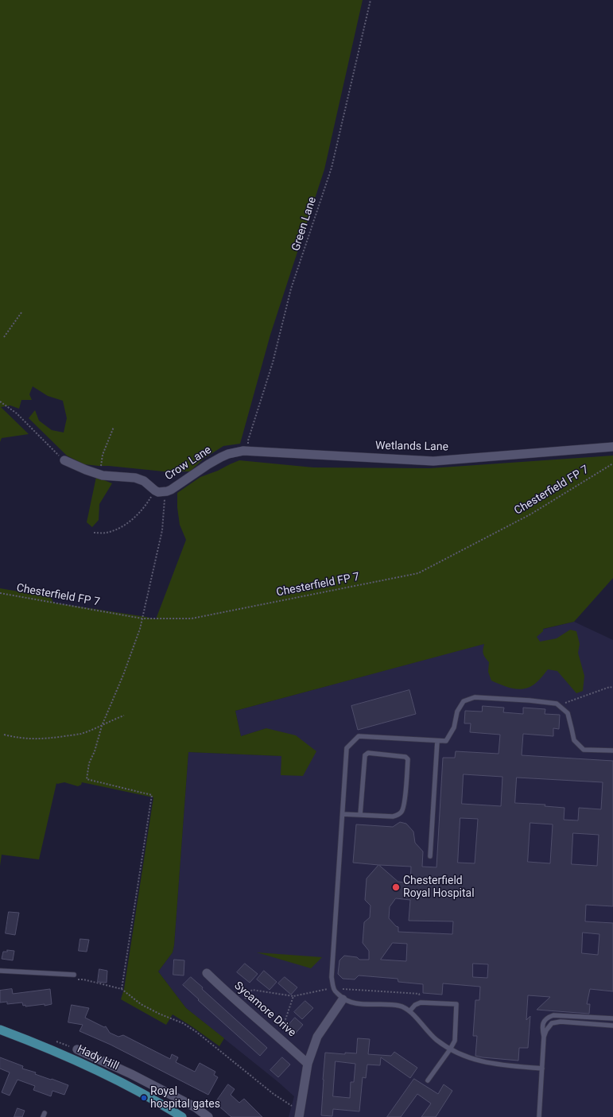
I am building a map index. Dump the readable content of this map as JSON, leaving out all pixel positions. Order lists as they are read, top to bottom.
{
  "streets": {
    "main road": ["Hady Hill"],
    "street": ["Wetlands Lane", "Crow Lane", "Sycamore Drive"],
    "path": ["Green Lane", "Chesterfield FP 7"]
  },
  "crossings": [
    ["Green Lane", "Wetlands Lane"],
    ["Green Lane", "Crow Lane"],
    ["Wetlands Lane", "Crow Lane"]
  ],
  "places": ["Chesterfield Royal Hospital", "Royal hospital gates"]
}
